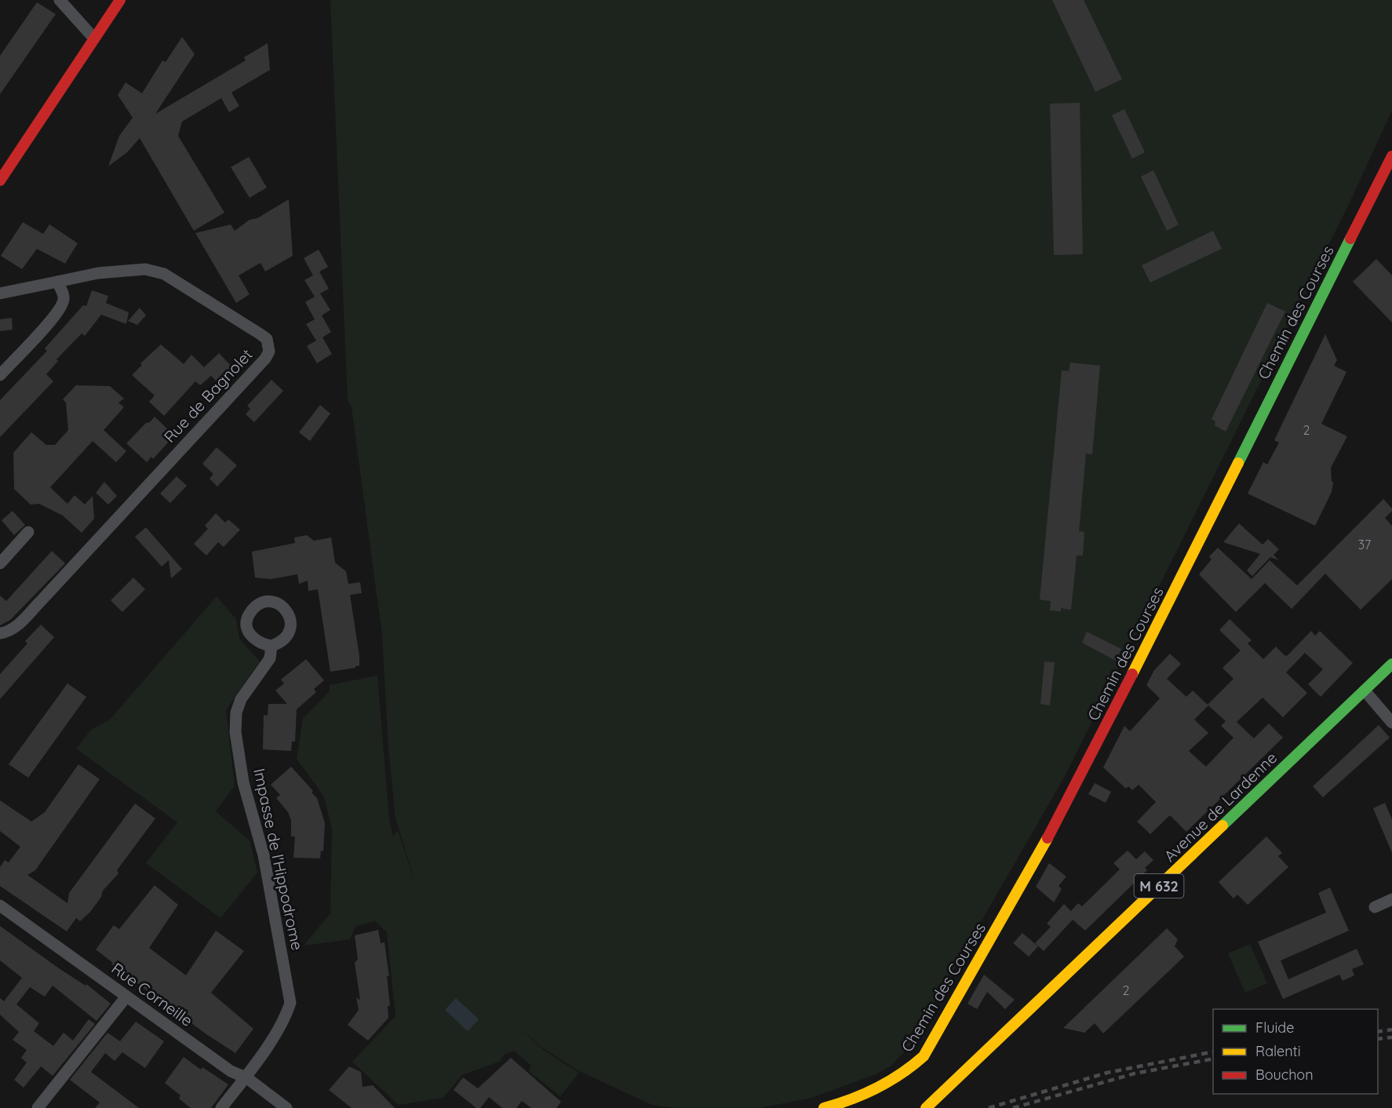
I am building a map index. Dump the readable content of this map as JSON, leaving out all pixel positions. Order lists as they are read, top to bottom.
{
  "streets": {
    "main road": ["Chemin des Courses", "Avenue de Lardenne", "M 632"],
    "street": ["Rue de Bagnolet", "Impasse de l'Hippodrome", "Rue Corneille"]
  },
  "crossings": [
    ["Impasse de l'Hippodrome", "Rue Corneille"]
  ],
  "house_numbers": ["2", "37", "2"],
  "legend": ["Fluide", "Ralenti", "Bouchon"]
}
